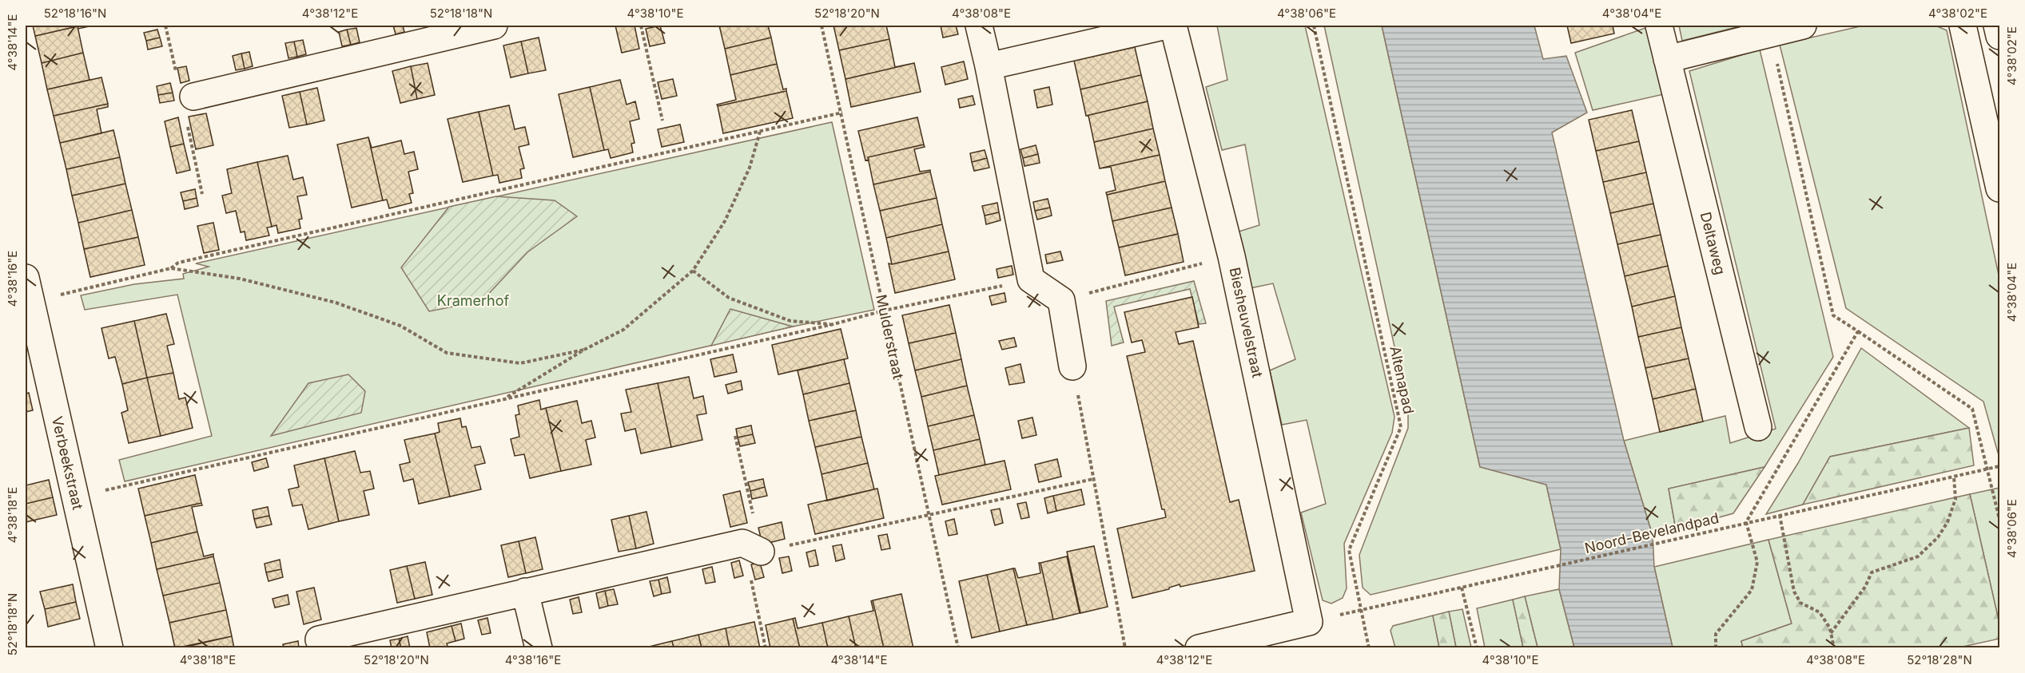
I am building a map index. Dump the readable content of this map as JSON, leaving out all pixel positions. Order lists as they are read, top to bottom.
{
  "streets": {
    "street": ["Deltaweg", "Biesheuvelstraat", "Verbeekstraat"],
    "path": ["Mulderstraat", "Altenapad", "Noord-Bevelandpad"]
  },
  "crossings": [
    ["Biesheuvelstraat", "Noord-Bevelandpad"],
    ["Altenapad", "Noord-Bevelandpad"]
  ],
  "parks": ["Kramerhof"],
  "coordinates": [
    "52°18'16\"N",
    "4°38'12\"E",
    "52°18'18\"N",
    "4°38'10\"E",
    "52°18'20\"N",
    "4°38'08\"E",
    "4°38'06\"E",
    "4°38'04\"E",
    "4°38'02\"E",
    "4°38'14\"E",
    "4°38'16\"E",
    "4°38'18\"E",
    "52°18'28\"N"
  ]
}
